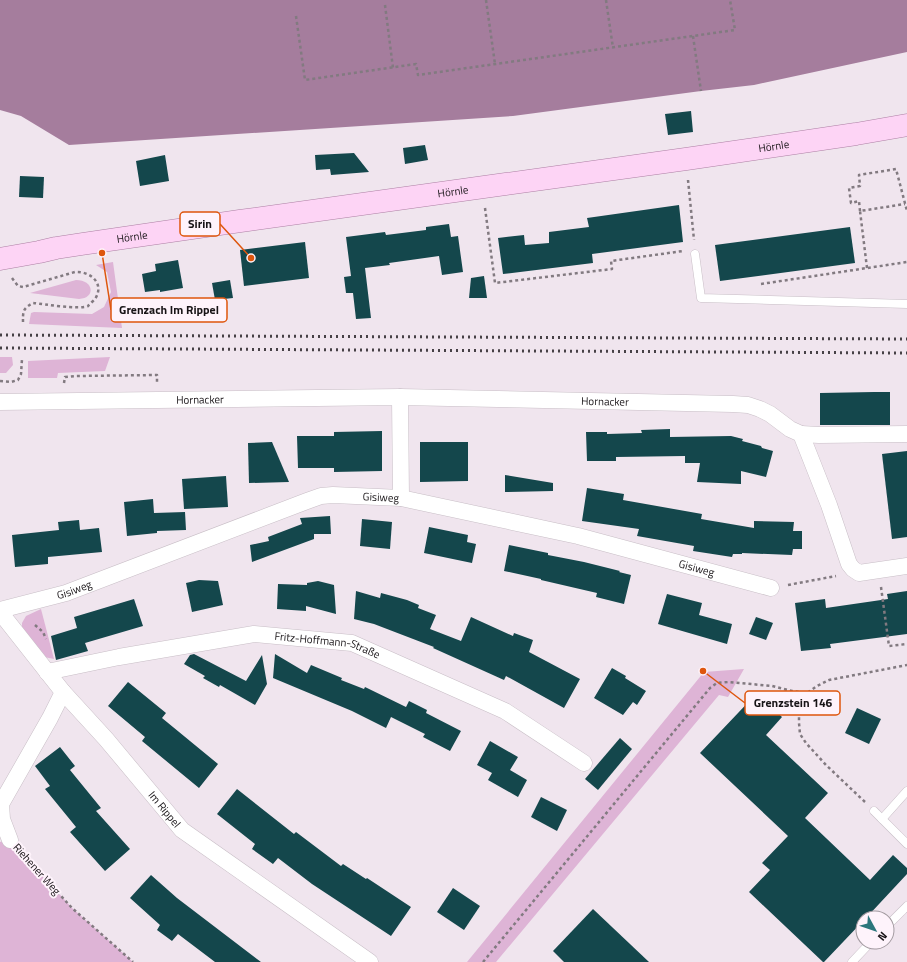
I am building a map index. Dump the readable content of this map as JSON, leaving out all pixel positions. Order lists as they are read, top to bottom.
{
  "streets": {
    "main road": ["Hörnle"],
    "street": [
      "Hornacker",
      "Gisiweg",
      "Fritz-Hoffmann-Straße",
      "Im Rippel",
      "Riehener Weg"
    ]
  },
  "crossings": [
    ["Gisiweg", "Im Rippel"],
    ["Fritz-Hoffmann-Straße", "Im Rippel"],
    ["Im Rippel", "Riehener Weg"]
  ],
  "places": ["Grenzach Im Rippel", "Sirin", "Grenzstein 146"],
  "north": "bottom right"
}
